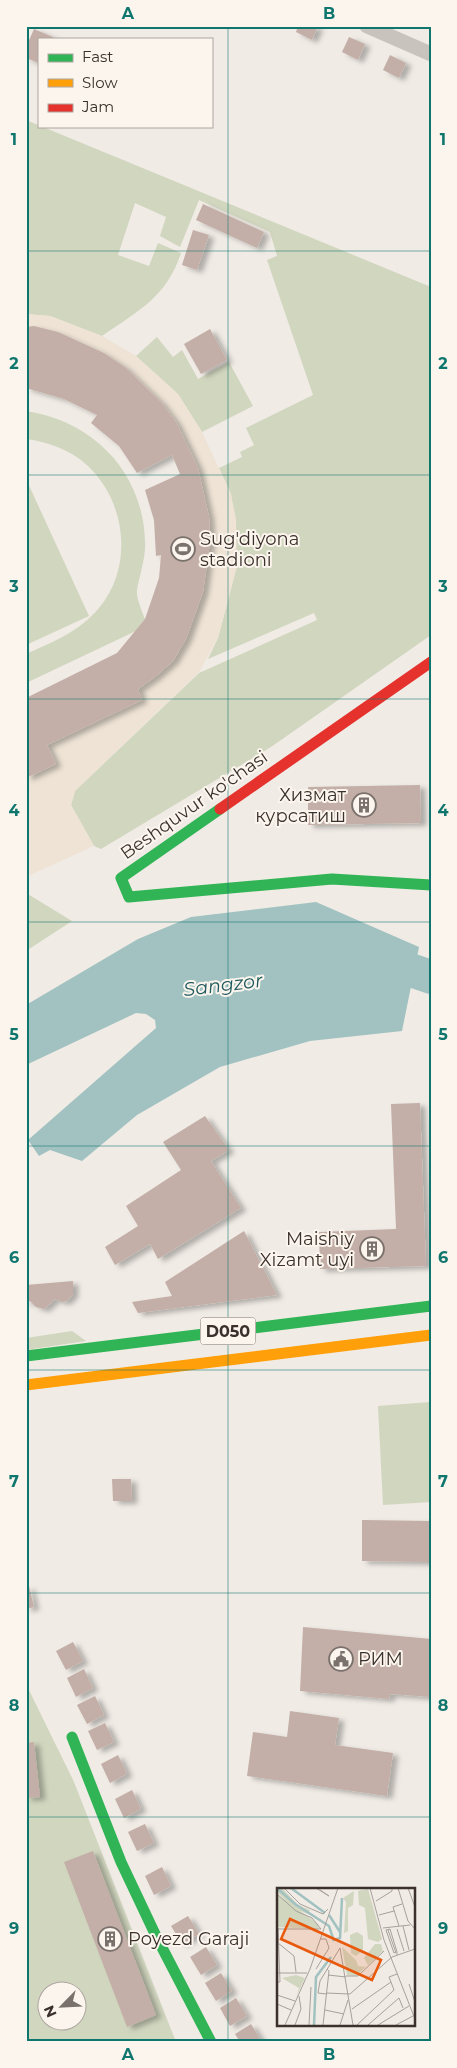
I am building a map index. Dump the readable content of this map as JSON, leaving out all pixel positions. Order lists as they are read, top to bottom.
{
  "streets": {
    "street": ["Beshquvur ko'chasi", "D050"]
  },
  "water": ["Sangzor"],
  "places": {
    "sports": ["Sug'diyona stadioni"],
    "building": ["Хизмат курсатиш", "Maishiy Xizamt uyi", "Poyezd Garaji"],
    "public building": ["РИМ"]
  },
  "legend": ["Fast", "Slow", "Jam"],
  "north": "bottom left",
  "grid": {
    "columns": ["A", "B"],
    "rows": [
      "1",
      "2",
      "3",
      "4",
      "5",
      "6",
      "7",
      "8",
      "9"
    ]
  }
}
